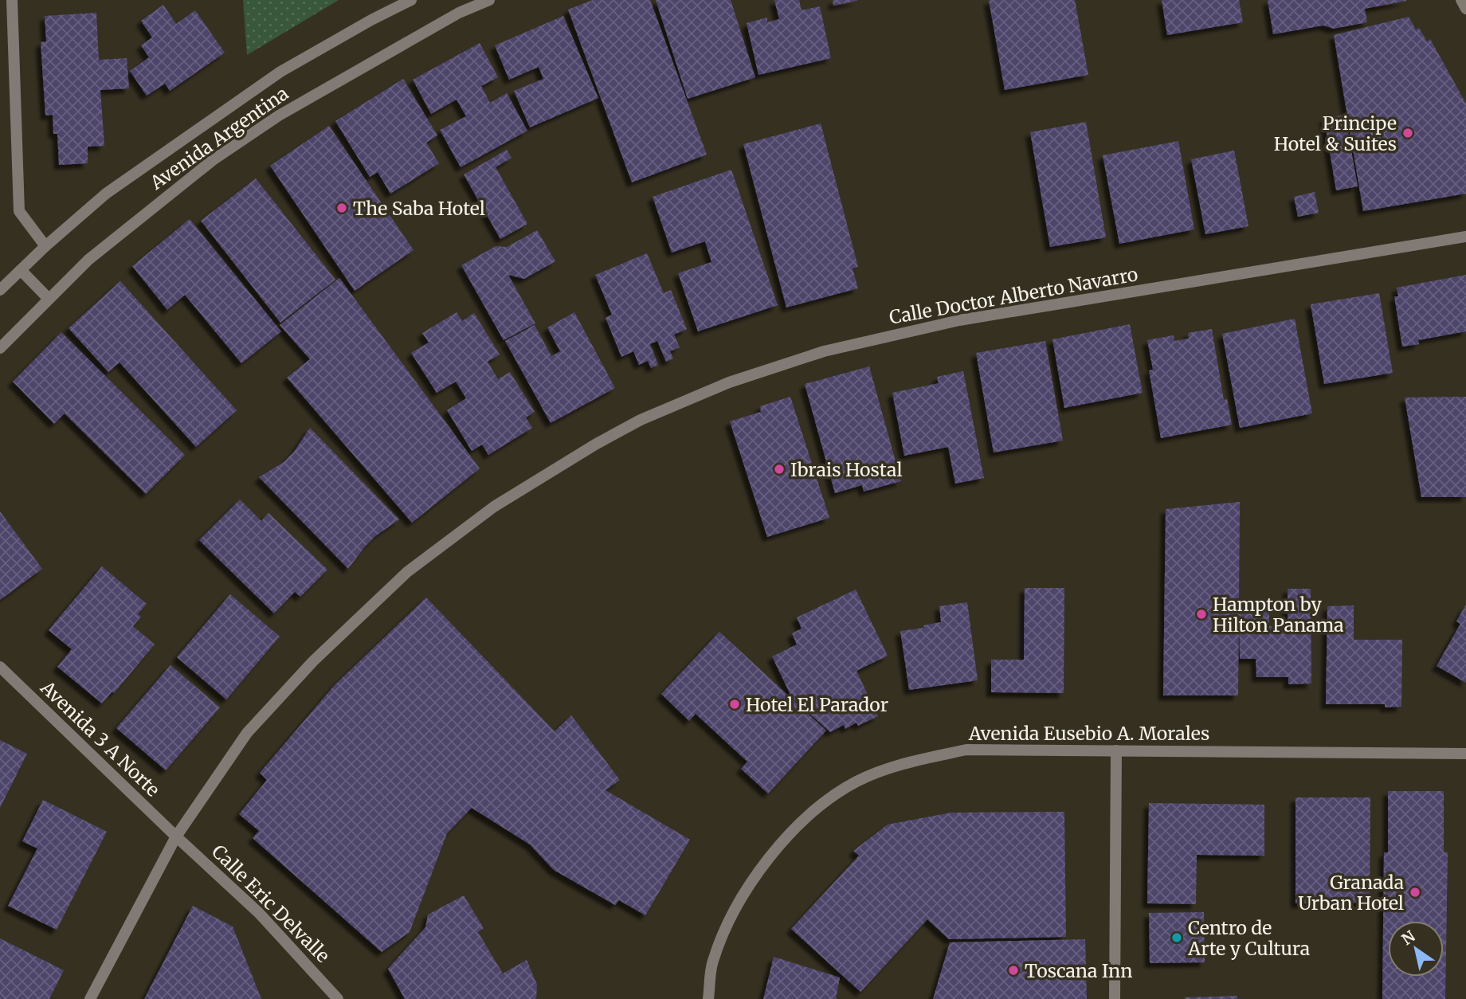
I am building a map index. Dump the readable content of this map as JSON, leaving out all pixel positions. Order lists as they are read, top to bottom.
{
  "streets": {
    "street": [
      "Avenida Argentina",
      "Calle Doctor Alberto Navarro",
      "Avenida Eusebio A. Morales",
      "Avenida 3 A Norte",
      "Calle Eric Delvalle"
    ]
  },
  "crossings": [
    ["Calle Doctor Alberto Navarro", "Avenida 3 A Norte"],
    ["Calle Doctor Alberto Navarro", "Calle Eric Delvalle"],
    ["Avenida 3 A Norte", "Calle Eric Delvalle"]
  ],
  "places": [
    "Principe Hotel & Suites",
    "The Saba Hotel",
    "Ibrais Hostal",
    "Hampton by Hilton Panama",
    "Hotel El Parador",
    "Granada Urban Hotel",
    "Centro de Arte y Cultura",
    "Toscana Inn"
  ],
  "north": "top left"
}
